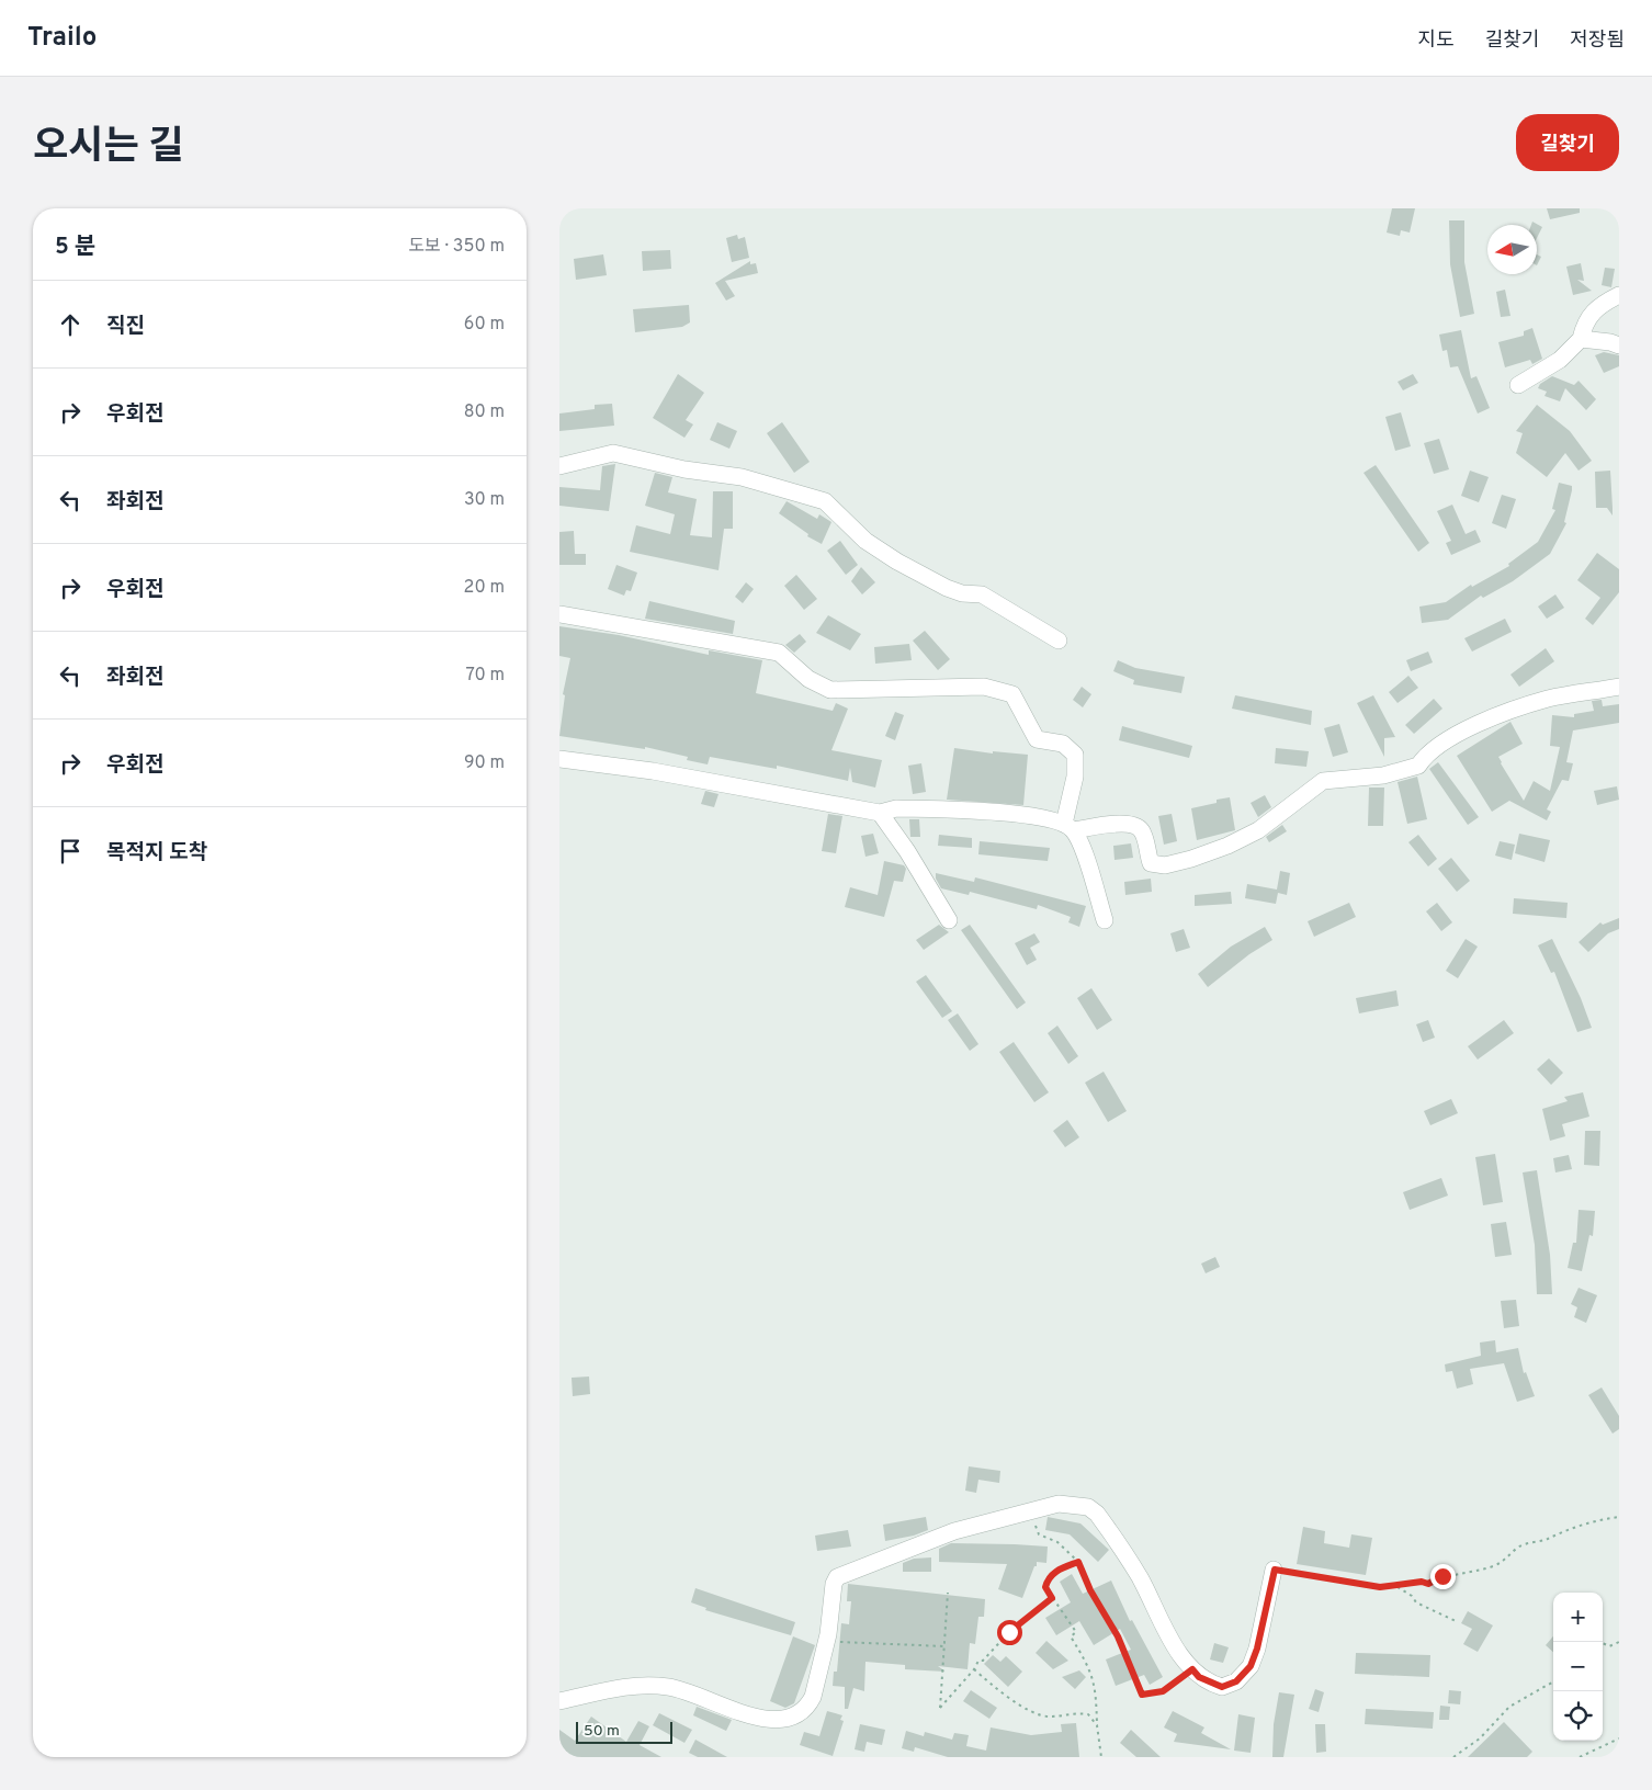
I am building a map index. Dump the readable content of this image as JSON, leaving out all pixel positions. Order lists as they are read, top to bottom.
{
  "scale_bar": "50 m",
  "north": "left",
  "page": {
    "header": "Trailo",
    "nav": ["지도", "길찾기", "저장됨"],
    "title": "오시는 길",
    "buttons": "길찾기",
    "heading": ["5 분", "도보 · 350 m"],
    "list": [
      ["직진", "60 m"],
      ["우회전", "80 m"],
      ["좌회전", "30 m"],
      ["우회전", "20 m"],
      ["좌회전", "70 m"],
      ["우회전", "90 m"],
      "목적지 도착"
    ],
    "map_buttons": ["+", "−"],
    "scale": "50 m"
  }
}
